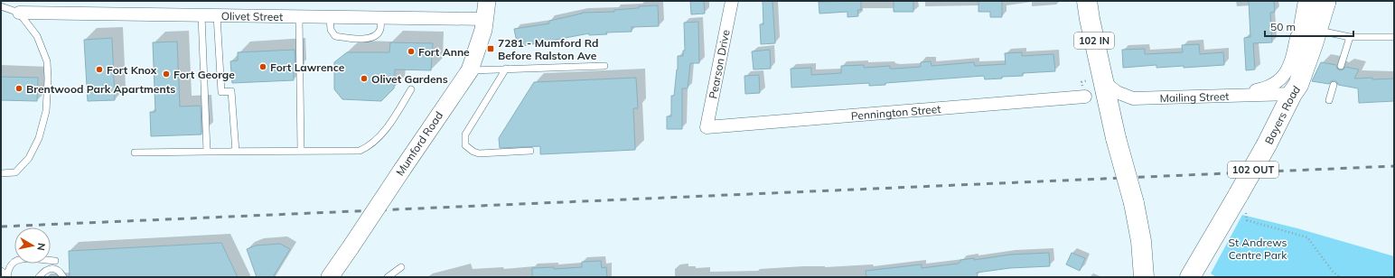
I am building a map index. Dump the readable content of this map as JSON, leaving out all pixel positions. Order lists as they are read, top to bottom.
{
  "streets": {
    "main road": ["102 IN", "Bayers Road", "102 OUT"],
    "street": [
      "Olivet Street",
      "Pearson Drive",
      "Mailing Street",
      "Pennington Street",
      "Mumford Road"
    ]
  },
  "crossings": [
    ["Olivet Street", "Mumford Road"],
    ["102 IN", "Mailing Street"],
    ["Pearson Drive", "Pennington Street"],
    ["Mailing Street", "Bayers Road"]
  ],
  "parks": ["St Andrews Centre Park"],
  "places": {
    "transit": ["7281 - Mumford Rd Before Ralston Ave"],
    "other": [
      "Fort Anne",
      "Fort Lawrence",
      "Fort Knox",
      "Fort George",
      "Olivet Gardens",
      "Brentwood Park Apartments"
    ]
  },
  "scale_bar": "50 m",
  "north": "right"
}
